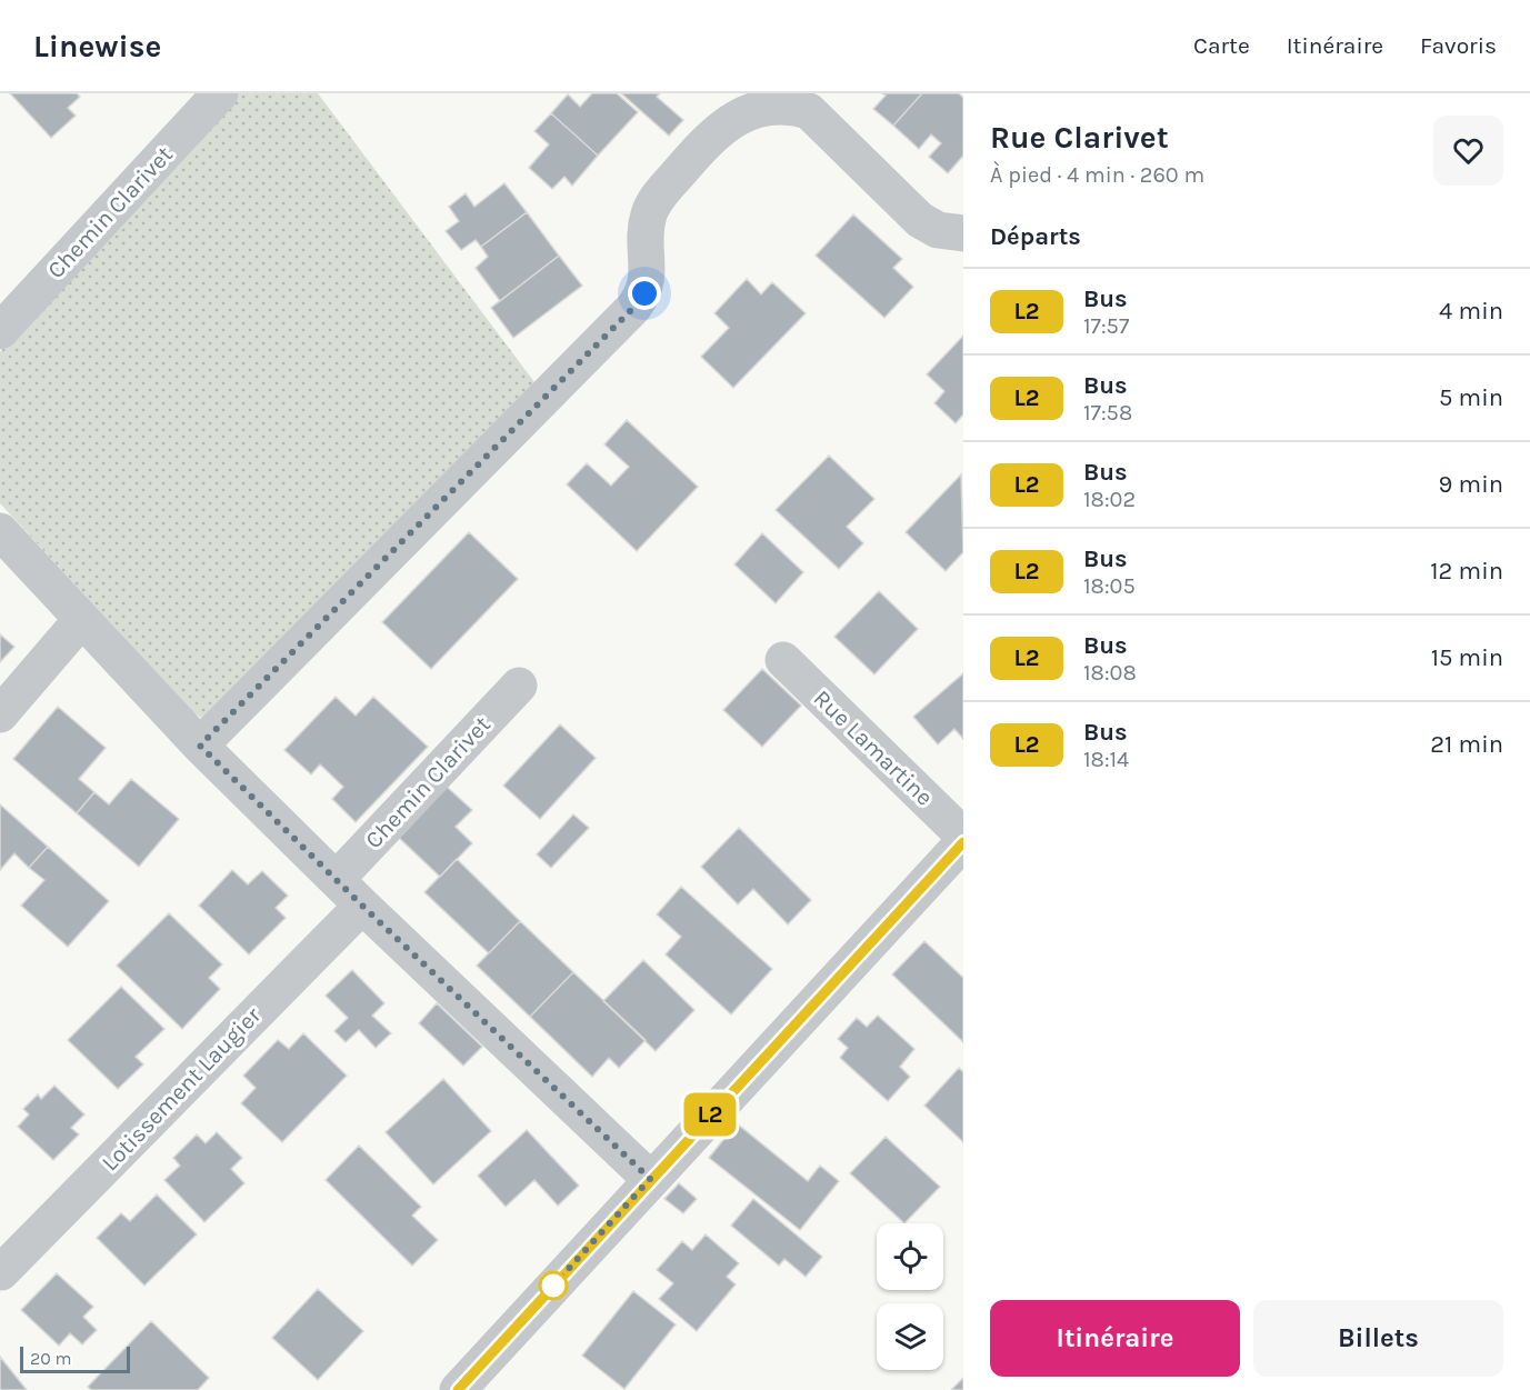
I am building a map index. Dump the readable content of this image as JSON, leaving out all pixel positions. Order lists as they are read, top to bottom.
{
  "streets": {
    "street": ["Chemin Clarivet", "Rue Lamartine", "Lotissement Laugier"]
  },
  "lines": ["bus line L2"],
  "scale_bar": "20 m",
  "page": {
    "header": "Linewise",
    "nav": ["Carte", "Itinéraire", "Favoris"],
    "on_map": "L2",
    "heading": [
      ["Rue Clarivet", "À pied · 4 min · 260 m"],
      "Départs"
    ],
    "list": [
      {
        "mark": "L2",
        "name": "Bus",
        "note": "17:57",
        "value": "4 min"
      },
      {
        "mark": "L2",
        "name": "Bus",
        "note": "17:58",
        "value": "5 min"
      },
      {
        "mark": "L2",
        "name": "Bus",
        "note": "18:02",
        "value": "9 min"
      },
      {
        "mark": "L2",
        "name": "Bus",
        "note": "18:05",
        "value": "12 min"
      },
      {
        "mark": "L2",
        "name": "Bus",
        "note": "18:08",
        "value": "15 min"
      },
      {
        "mark": "L2",
        "name": "Bus",
        "note": "18:14",
        "value": "21 min"
      }
    ],
    "buttons": ["Itinéraire", "Billets"],
    "scale": "20 m"
  }
}
